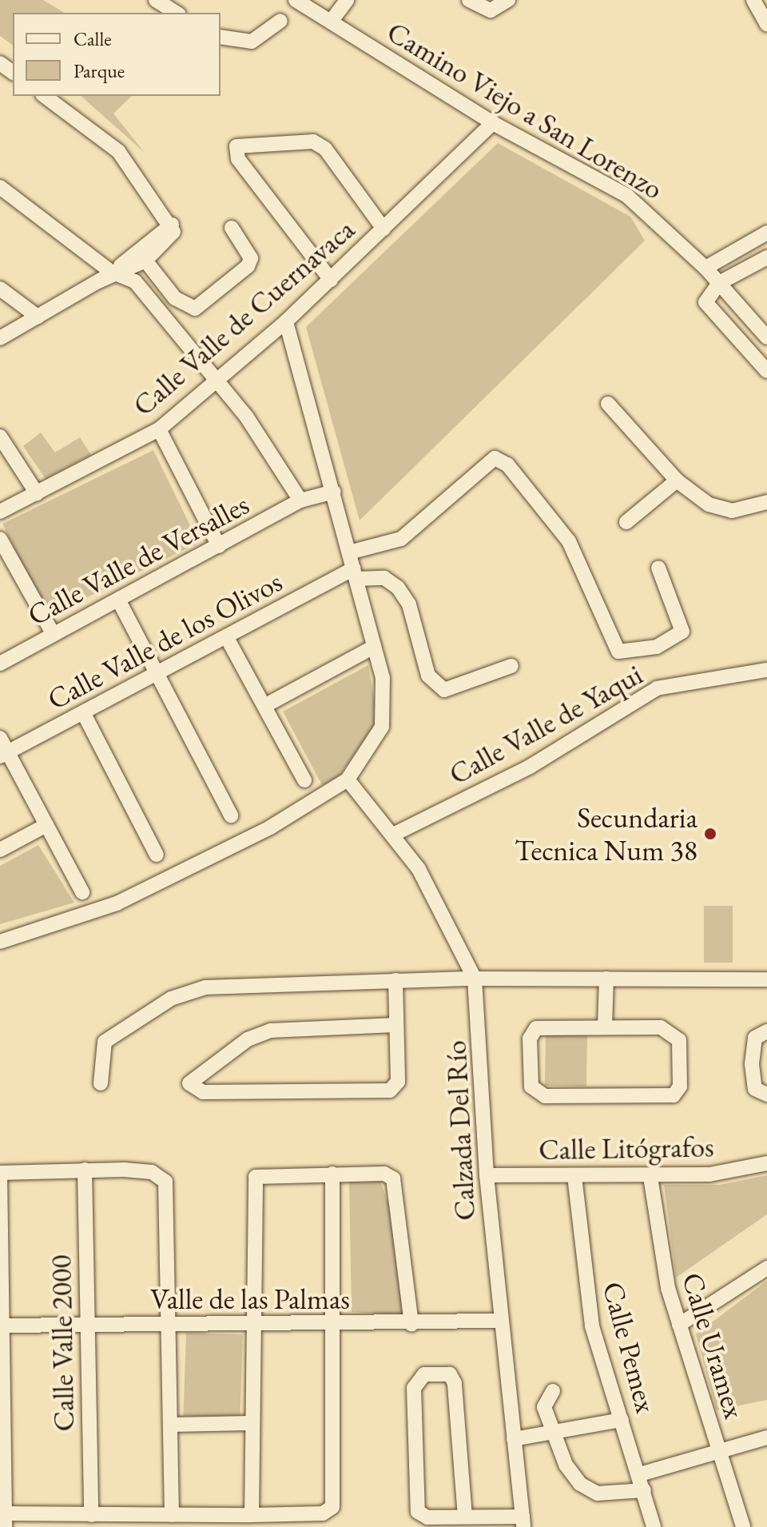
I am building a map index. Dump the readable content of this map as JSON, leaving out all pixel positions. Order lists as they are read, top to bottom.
{
  "streets": {
    "street": [
      "Camino Viejo a San Lorenzo",
      "Calle Valle de Cuernavaca",
      "Calle Valle de Versalles",
      "Calle Valle de los Olivos",
      "Calle Valle de Yaqui",
      "Calzada Del Río",
      "Calle Litógrafos",
      "Valle de las Palmas",
      "Calle Valle 2000",
      "Calle Uramex",
      "Calle Pemex"
    ]
  },
  "crossings": [
    ["Camino Viejo a San Lorenzo", "Calle Valle de Cuernavaca"],
    ["Calle Valle de Yaqui", "Calzada Del Río"],
    ["Calzada Del Río", "Calle Litógrafos"],
    ["Calzada Del Río", "Valle de las Palmas"],
    ["Calle Litógrafos", "Calle Uramex"],
    ["Calle Litógrafos", "Calle Pemex"],
    ["Valle de las Palmas", "Calle Valle 2000"]
  ],
  "places": ["Secundaria Tecnica Num 38"],
  "legend": ["Calle", "Parque"]
}
